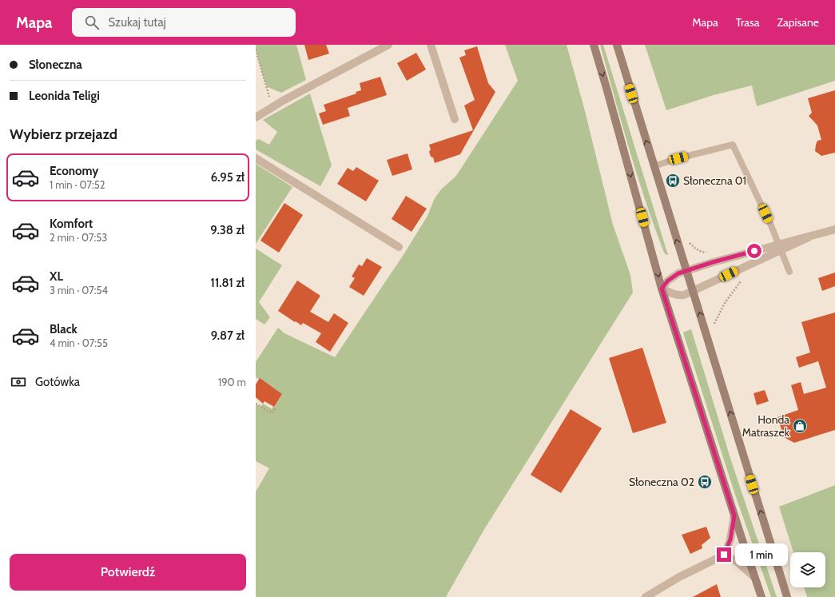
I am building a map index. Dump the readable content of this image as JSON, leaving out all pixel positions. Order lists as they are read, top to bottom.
{
  "places": {
    "bus stop": ["Słoneczna 01", "Słoneczna 02"],
    "shop": ["Honda Matraszek"]
  },
  "page": {
    "header": "Mapa",
    "search": "Szukaj tutaj",
    "nav": ["Mapa", "Trasa", "Zapisane"],
    "banner": ["Słoneczna", "Leonida Teligi"],
    "heading": "Wybierz przejazd",
    "list": [
      {
        "name": "Economy",
        "note": "1 min · 07:52",
        "value": "6.95 zł"
      },
      {
        "name": "Komfort",
        "note": "2 min · 07:53",
        "value": "9.38 zł"
      },
      {
        "name": "XL",
        "note": "3 min · 07:54",
        "value": "11.81 zł"
      },
      {
        "name": "Black",
        "note": "4 min · 07:55",
        "value": "9.87 zł"
      }
    ],
    "pay": ["Gotówka", "190 m"],
    "bubble": "1 min",
    "buttons": "Potwierdź"
  }
}
